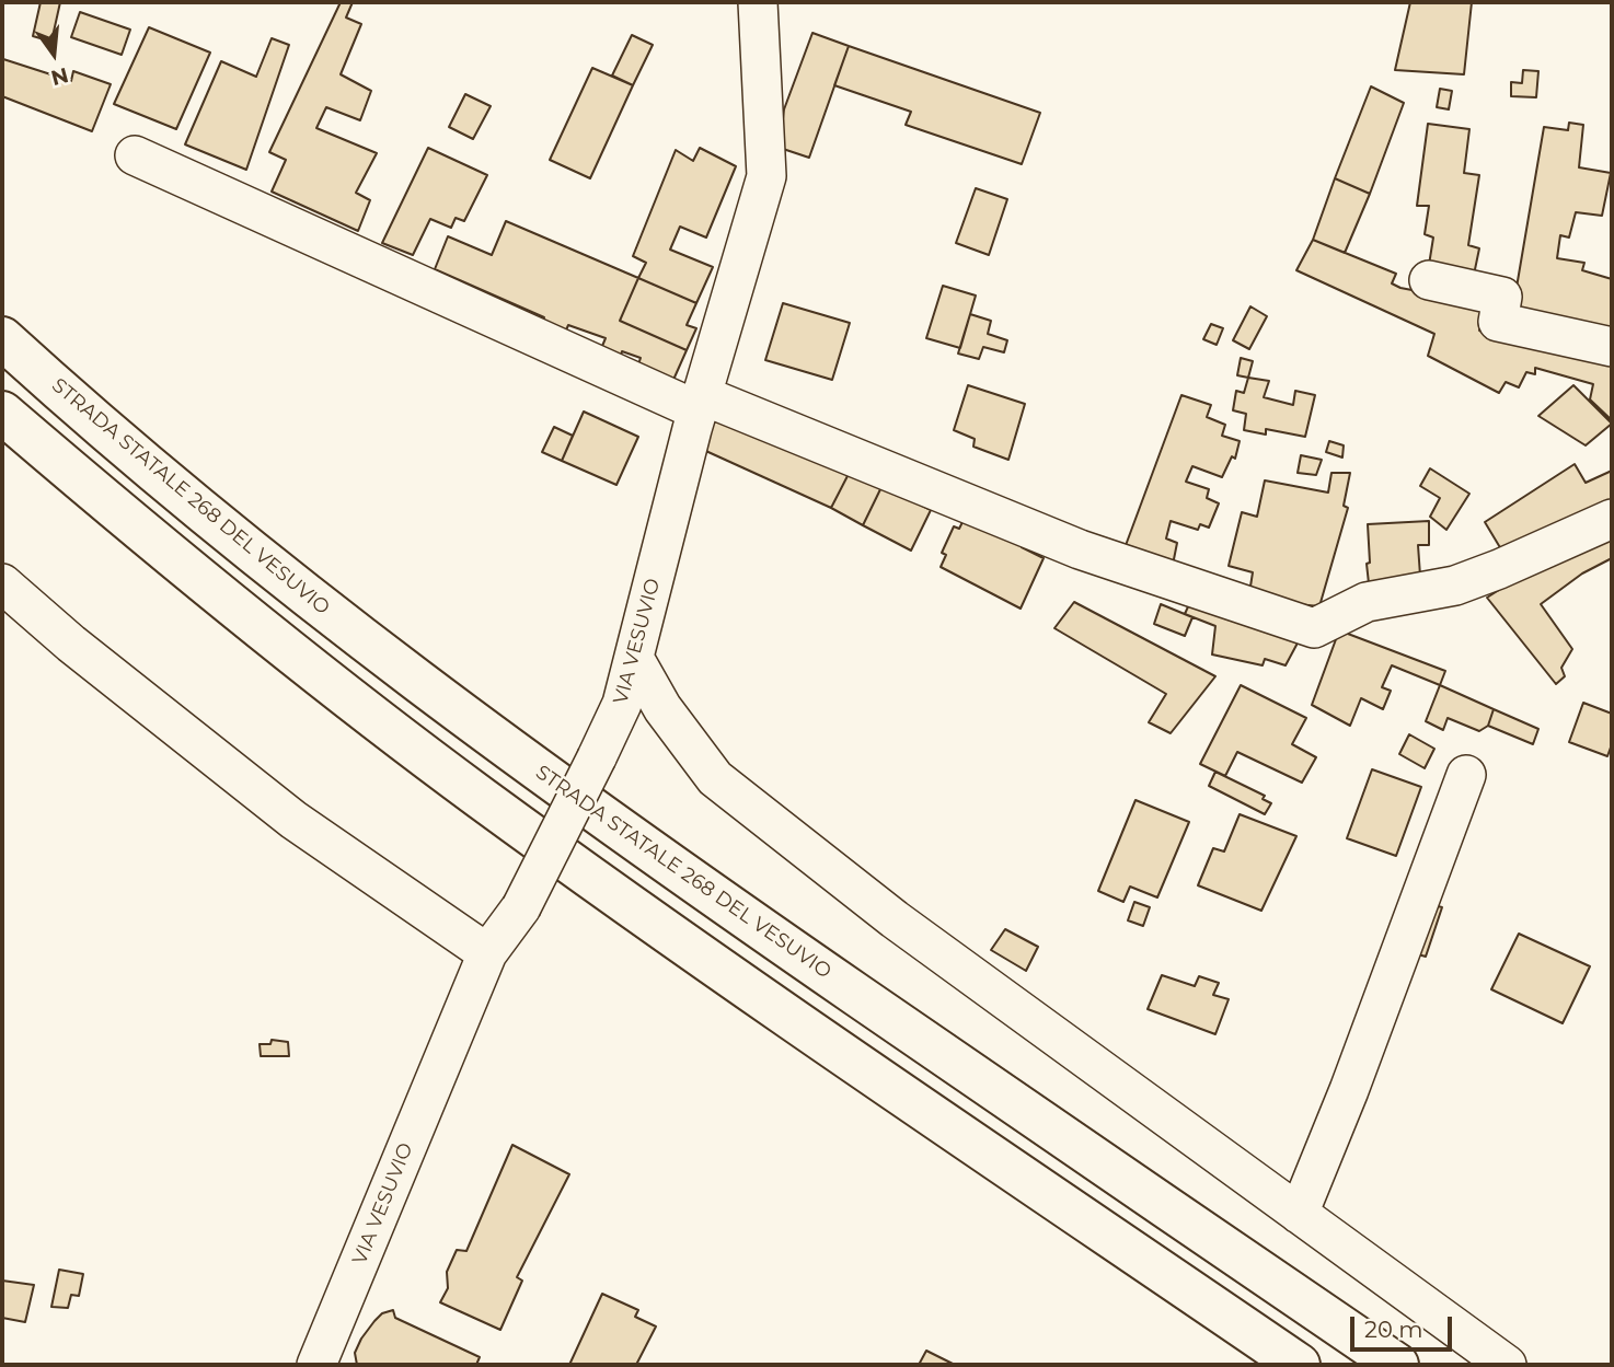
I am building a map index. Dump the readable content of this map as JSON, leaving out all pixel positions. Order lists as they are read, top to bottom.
{
  "streets": {
    "highway": ["STRADA STATALE 268 DEL VESUVIO"],
    "street": ["VIA VESUVIO"]
  },
  "scale_bar": "20 m",
  "north": "bottom"
}
